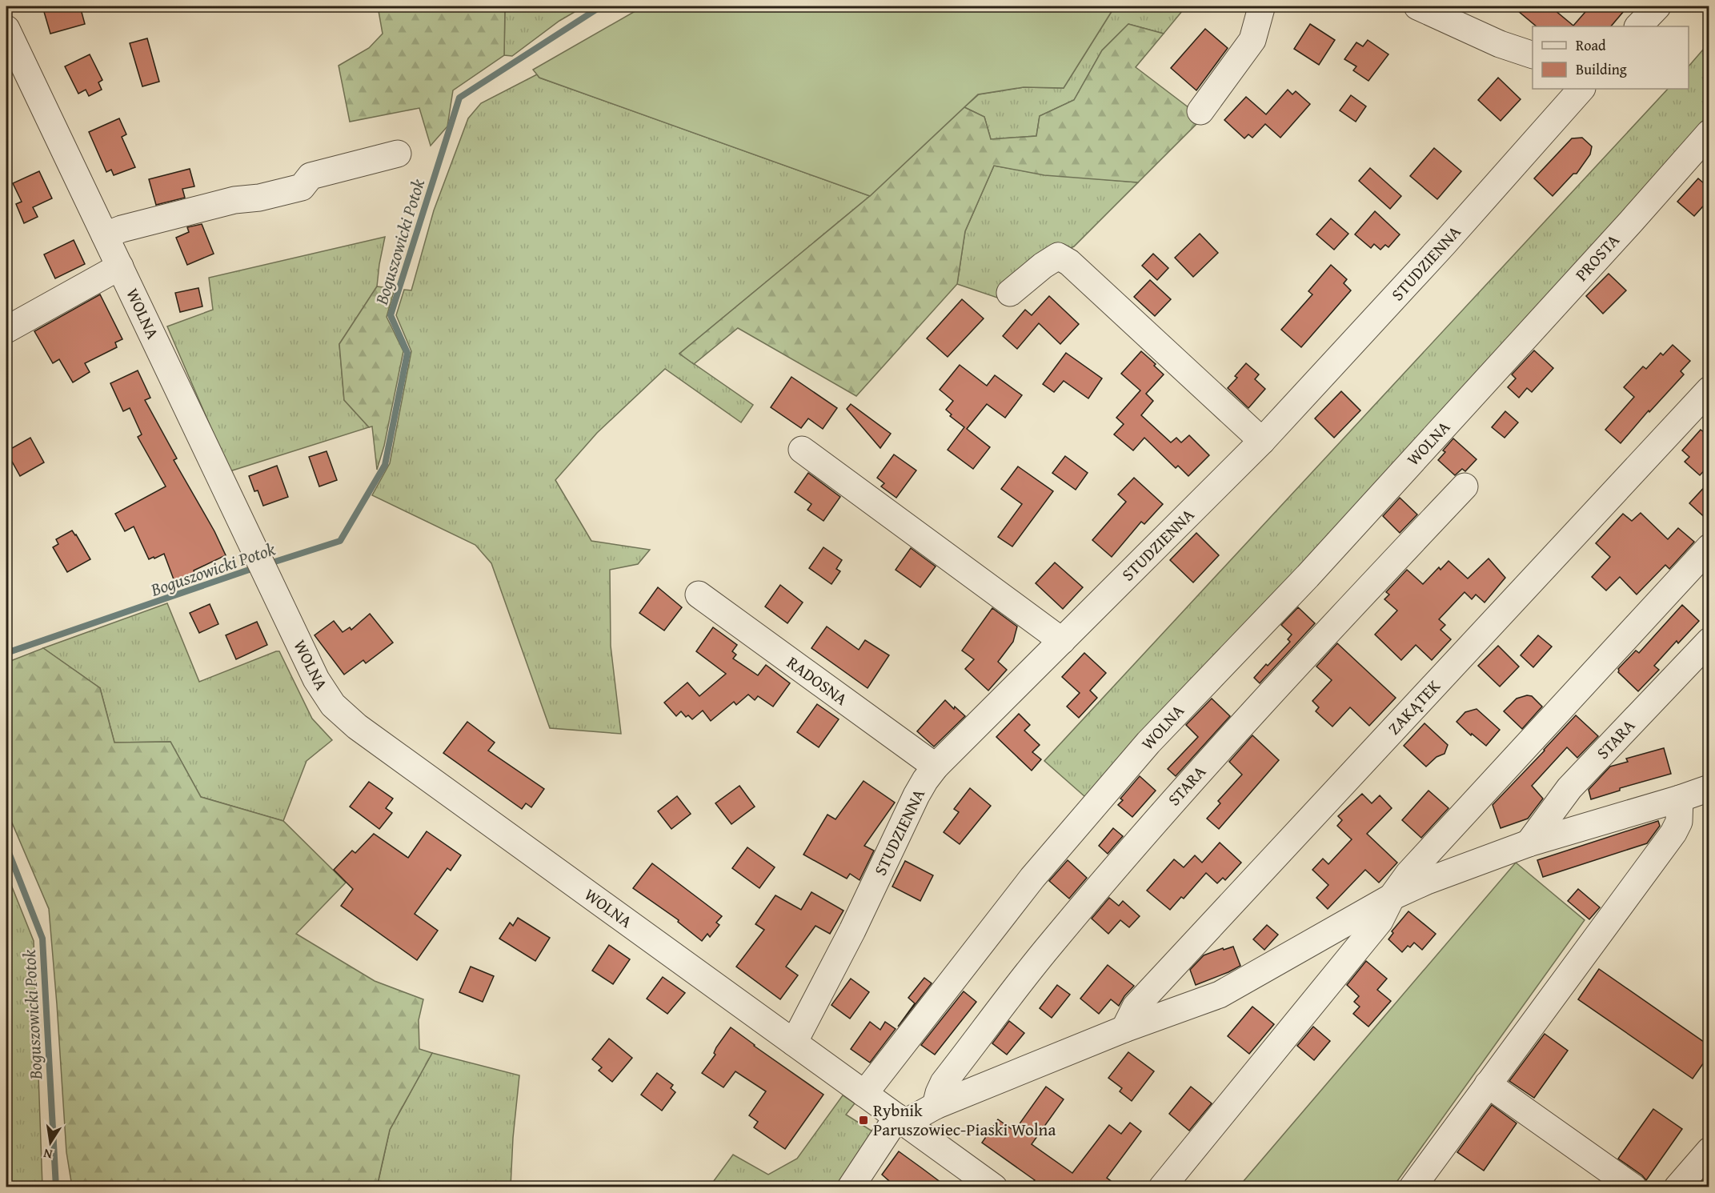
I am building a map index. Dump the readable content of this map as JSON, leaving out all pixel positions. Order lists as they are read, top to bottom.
{
  "streets": {
    "street": [
      "PROSTA",
      "STUDZIENNA",
      "WOLNA",
      "RADOSNA",
      "ZAKĄTEK",
      "STARA"
    ]
  },
  "crossings": [
    ["PROSTA", "WOLNA"],
    ["STUDZIENNA", "WOLNA"],
    ["STUDZIENNA", "RADOSNA"]
  ],
  "water": ["Boguszowicki Potok"],
  "places": {
    "transit": ["Rybnik Paruszowiec-Piaski Wolna"]
  },
  "legend": ["Road", "Building"],
  "north": "bottom"
}
